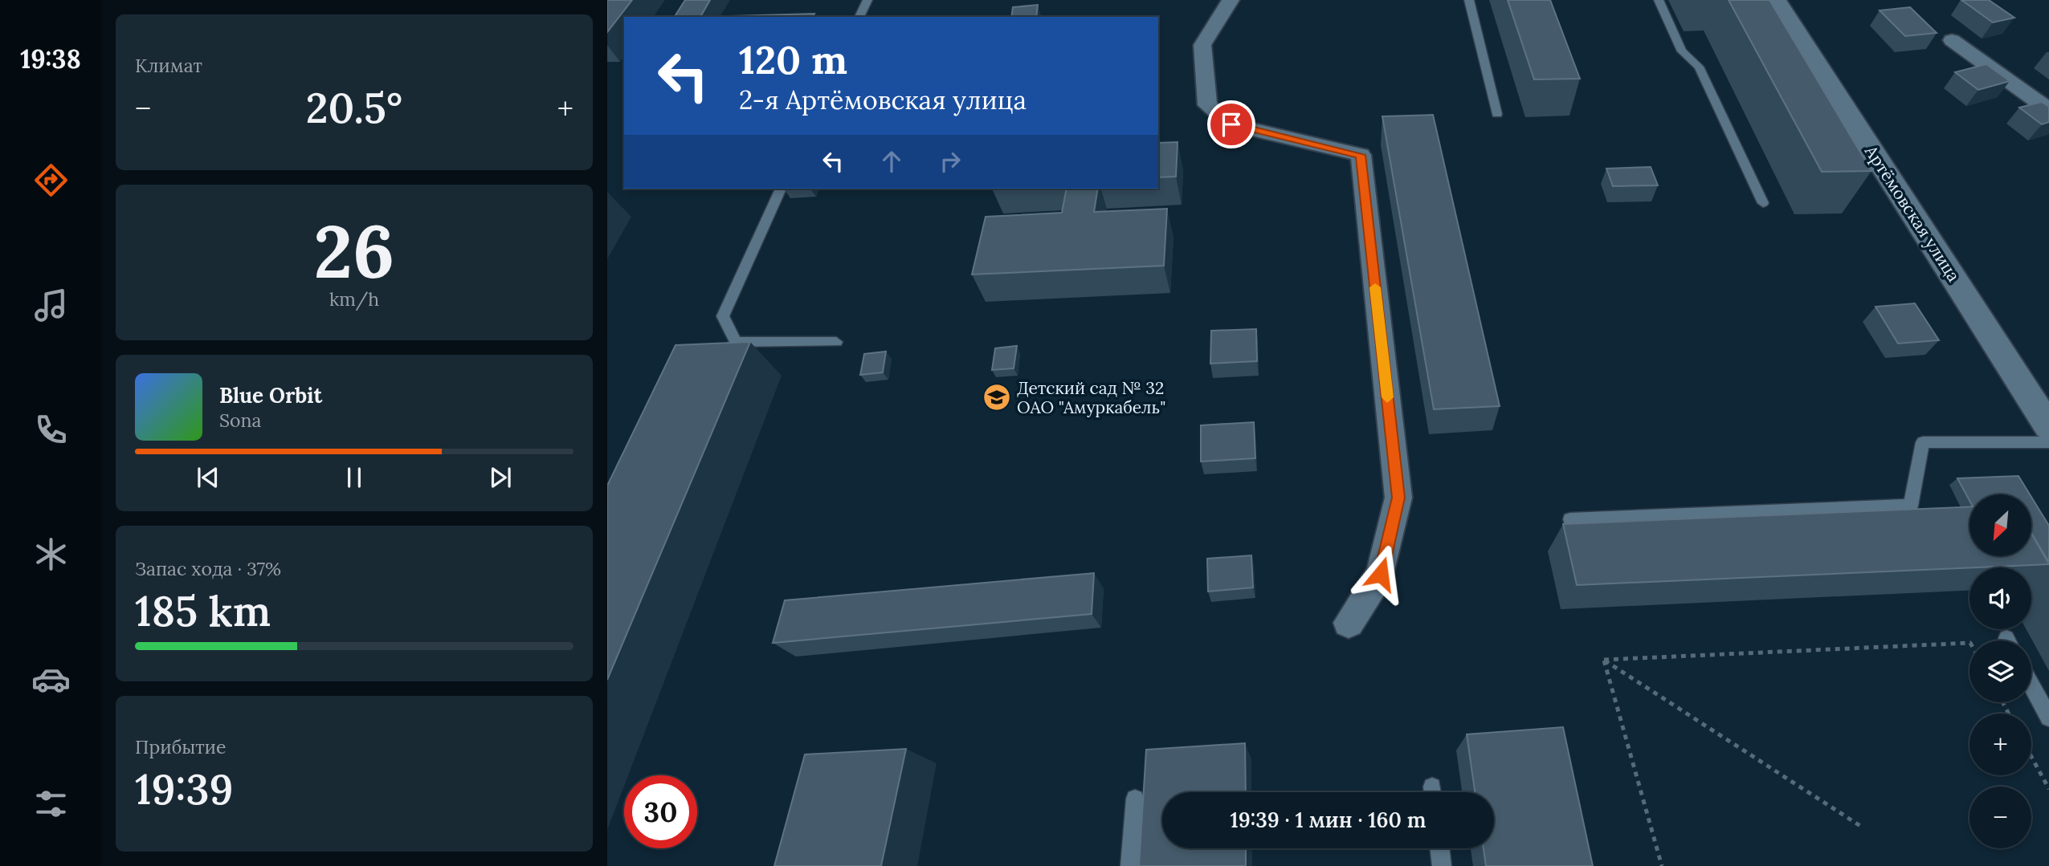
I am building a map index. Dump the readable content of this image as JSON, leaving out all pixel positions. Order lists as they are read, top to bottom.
{
  "streets": {
    "street": ["Артёмовская улица"]
  },
  "places": {
    "school or university": ["Детский сад № 32 ОАО \"Амуркабель\""]
  },
  "north": "bottom left",
  "page": {
    "tabs": "19:38",
    "tile": [
      "Климат",
      ["26", "km/h"],
      ["Запас хода · 37%", "185 km"],
      ["Прибытие", "19:39"]
    ],
    "turn": ["120 m", "2-я Артёмовская улица"],
    "heat": ["−", "20.5°", "+"],
    "song": ["Blue Orbit", "Sona"],
    "map_buttons": ["+", "−"],
    "limit": "30",
    "trip": "19:39 · 1 мин · 160 m"
  }
}
